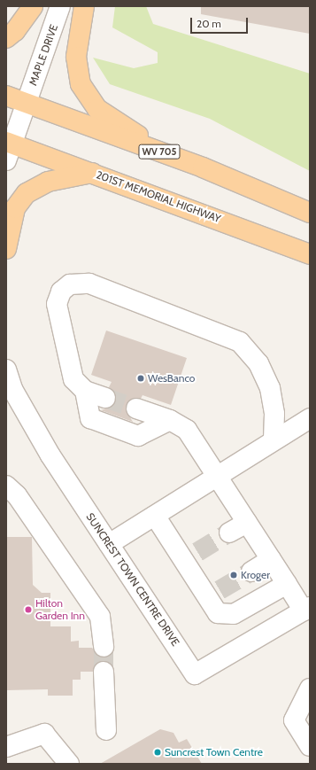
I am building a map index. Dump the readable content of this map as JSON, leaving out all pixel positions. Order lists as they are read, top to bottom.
{
  "streets": {
    "main road": ["WV 705", "201ST MEMORIAL HIGHWAY"],
    "street": ["MAPLE DRIVE", "SUNCREST TOWN CENTRE DRIVE"]
  },
  "crossings": [
    ["MAPLE DRIVE", "WV 705"]
  ],
  "places": [
    "WesBanco",
    "Kroger",
    "Hilton Garden Inn",
    "Suncrest Town Centre"
  ],
  "scale_bar": "20 m"
}
